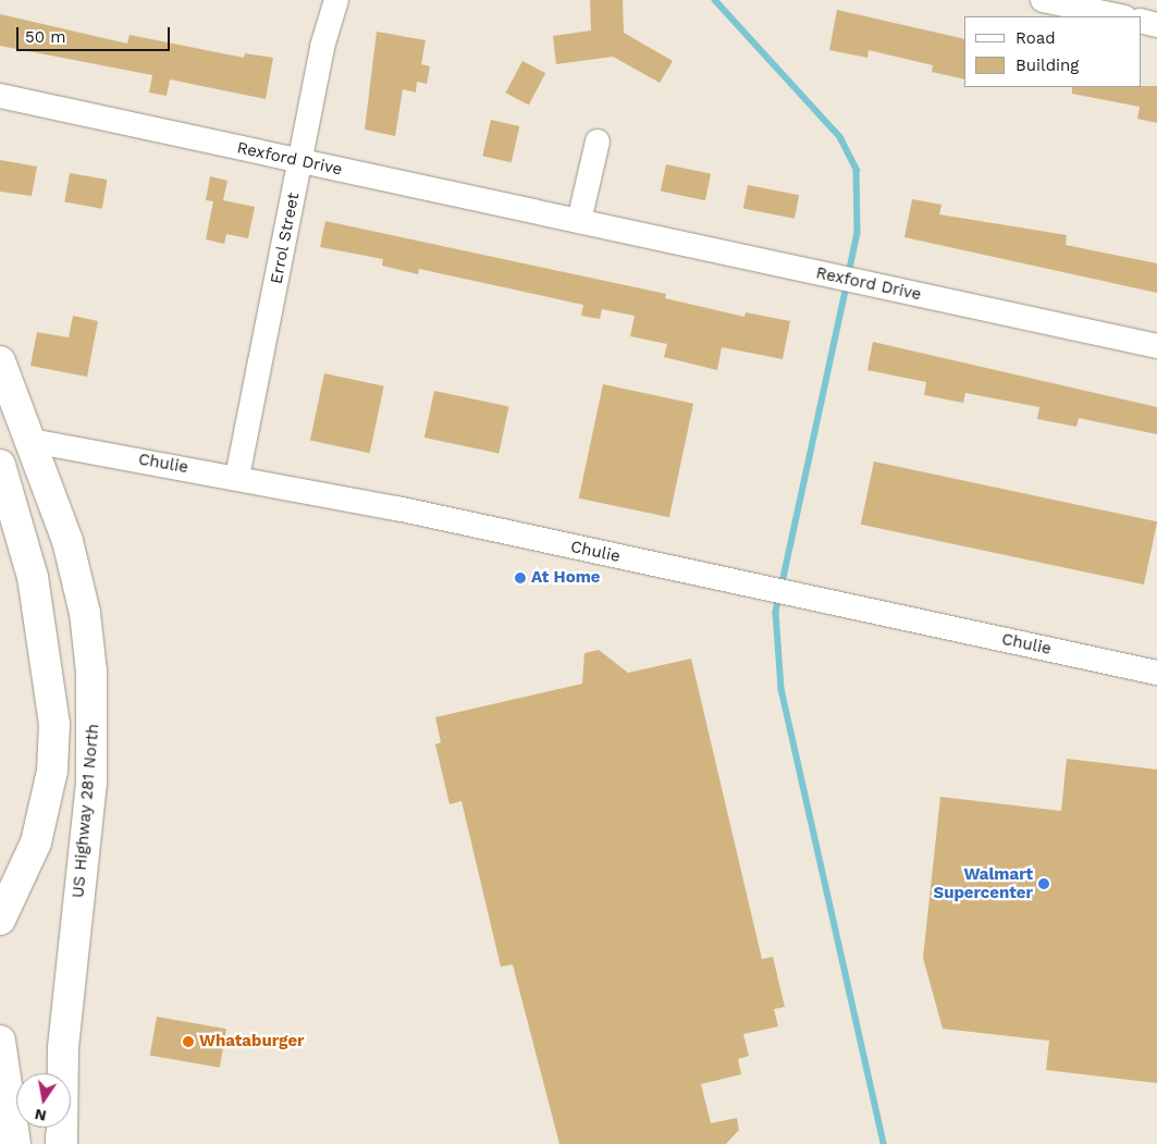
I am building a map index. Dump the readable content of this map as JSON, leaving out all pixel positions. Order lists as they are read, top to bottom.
{
  "streets": {
    "main road": ["US Highway 281 North"],
    "street": ["Rexford Drive", "Errol Street", "Chulie"]
  },
  "crossings": [
    ["Rexford Drive", "Errol Street"],
    ["Errol Street", "Chulie"],
    ["Chulie", "US Highway 281 North"]
  ],
  "places": ["At Home", "Walmart Supercenter", "Whataburger"],
  "legend": ["Road", "Building"],
  "scale_bar": "50 m",
  "north": "bottom"
}
